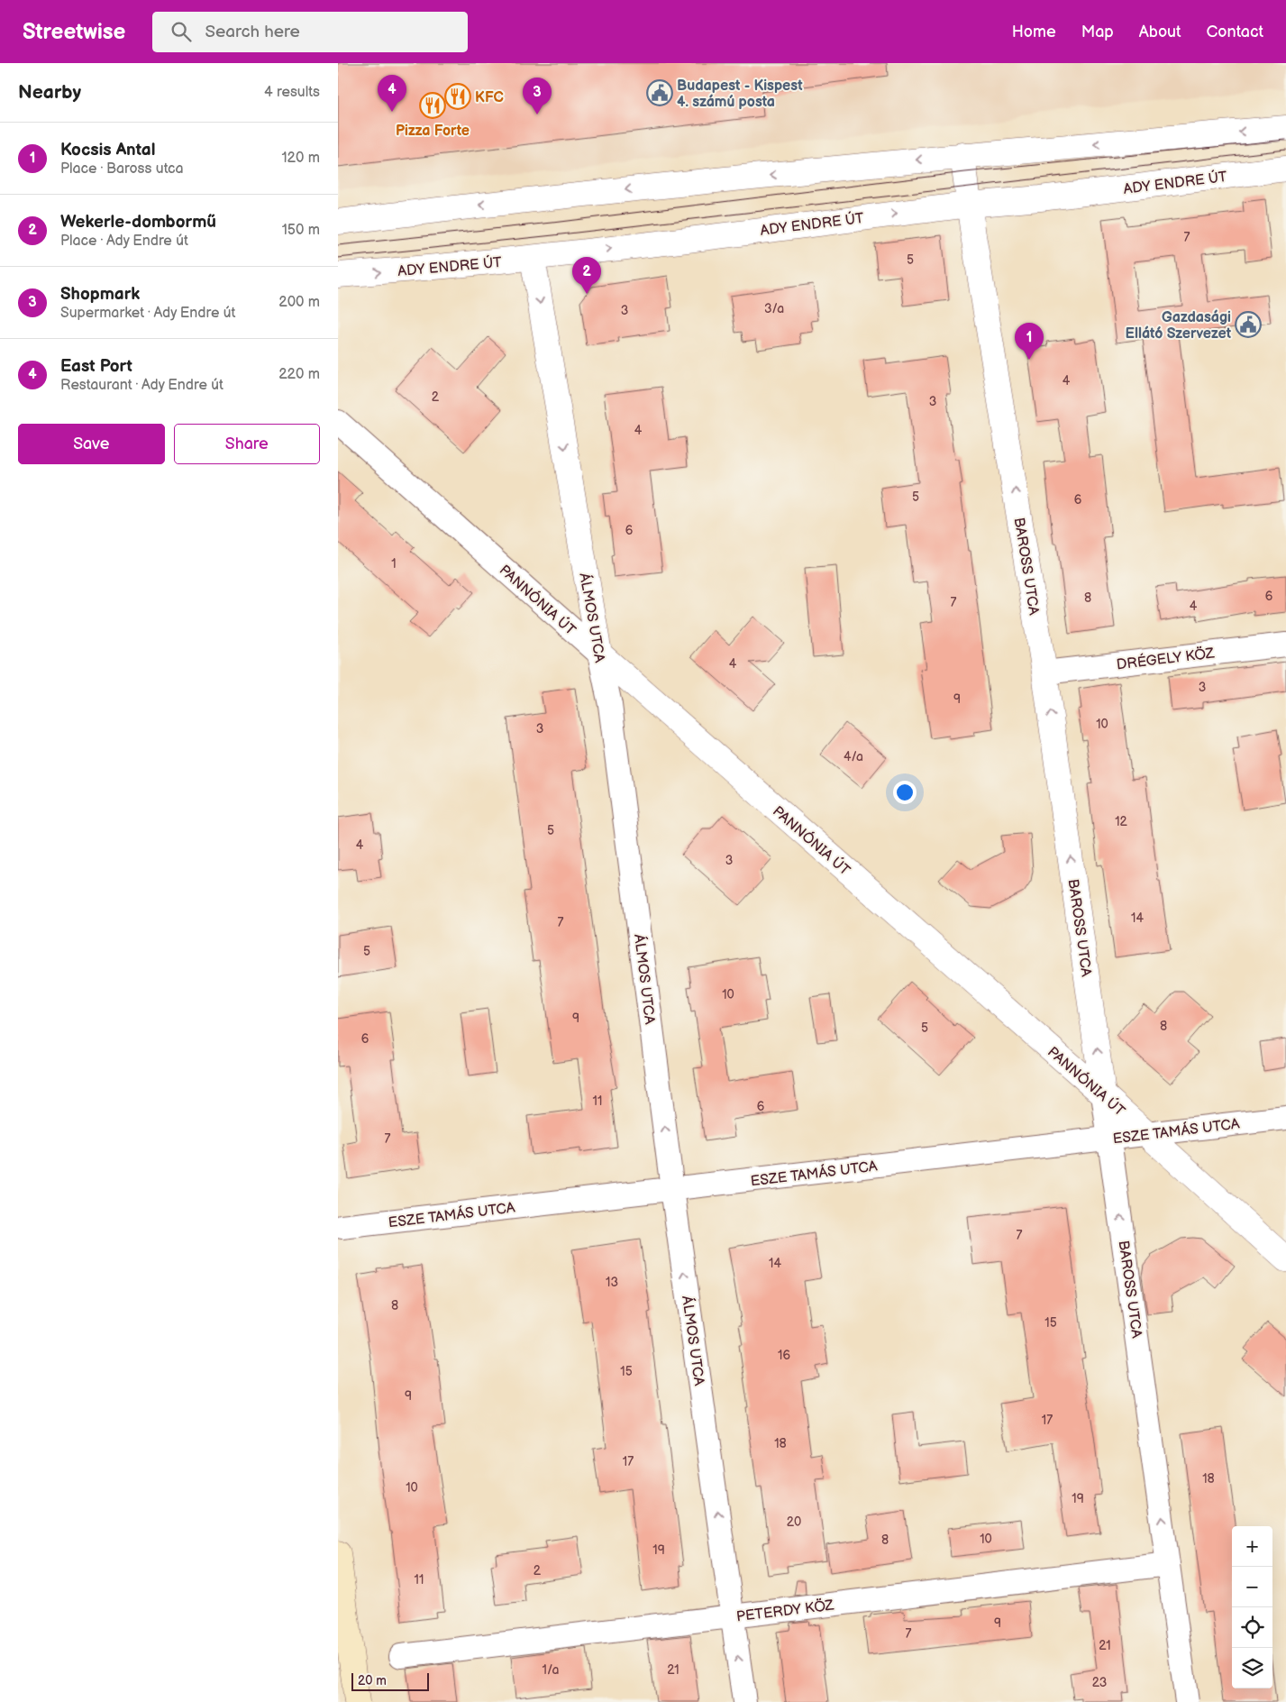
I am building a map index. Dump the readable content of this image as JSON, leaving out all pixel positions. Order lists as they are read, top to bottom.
{
  "streets": {
    "street": [
      "ADY ENDRE ÚT",
      "BAROSS UTCA",
      "PANNÓNIA ÚT",
      "ÁLMOS UTCA",
      "DRÉGELY KÖZ",
      "ESZE TAMÁS UTCA",
      "PETERDY KÖZ"
    ]
  },
  "crossings": [
    ["ADY ENDRE ÚT", "BAROSS UTCA"],
    ["ADY ENDRE ÚT", "ÁLMOS UTCA"],
    ["BAROSS UTCA", "PANNÓNIA ÚT"],
    ["BAROSS UTCA", "DRÉGELY KÖZ"],
    ["BAROSS UTCA", "ESZE TAMÁS UTCA"],
    ["BAROSS UTCA", "PETERDY KÖZ"],
    ["PANNÓNIA ÚT", "ÁLMOS UTCA"],
    ["PANNÓNIA ÚT", "ESZE TAMÁS UTCA"],
    ["ÁLMOS UTCA", "ESZE TAMÁS UTCA"],
    ["ÁLMOS UTCA", "PETERDY KÖZ"]
  ],
  "one_way": ["BAROSS UTCA"],
  "places": {
    "public building": ["Budapest - Kispest 4. számú posta", "Gazdasági Ellátó Szervezet"],
    "restaurant": ["KFC", "Pizza Forte"]
  },
  "house_numbers": [
    "7",
    "5",
    "3/a",
    "3",
    "4",
    "2",
    "3",
    "4",
    "5",
    "6",
    "6",
    "1",
    "6",
    "8",
    "7",
    "4",
    "4",
    "3",
    "9",
    "10",
    "3",
    "4/a",
    "12",
    "5",
    "4",
    "3",
    "14",
    "7",
    "5",
    "10",
    "9",
    "8",
    "5",
    "6",
    "11",
    "6",
    "7",
    "7",
    "14",
    "13",
    "8",
    "15",
    "16",
    "15",
    "9",
    "17",
    "18",
    "17",
    "18",
    "10",
    "19",
    "20",
    "10",
    "8",
    "19",
    "2",
    "11",
    "9",
    "7",
    "21",
    "1/a",
    "21",
    "23"
  ],
  "scale_bar": "20 m",
  "page": {
    "header": "Streetwise",
    "search": "Search here",
    "nav": [
      "Home",
      "Map",
      "About",
      "Contact"
    ],
    "heading": ["Nearby", "4 results"],
    "pins": [
      "4",
      "3",
      "2",
      "1"
    ],
    "list": [
      {
        "mark": "1",
        "name": "Kocsis Antal",
        "note": "Place · Baross utca",
        "value": "120 m"
      },
      {
        "mark": "2",
        "name": "Wekerle-dombormű",
        "note": "Place · Ady Endre út",
        "value": "150 m"
      },
      {
        "mark": "3",
        "name": "Shopmark",
        "note": "Supermarket · Ady Endre út",
        "value": "200 m"
      },
      {
        "mark": "4",
        "name": "East Port",
        "note": "Restaurant · Ady Endre út",
        "value": "220 m"
      }
    ],
    "buttons": ["Save", "Share"],
    "map_buttons": ["+", "−"],
    "scale": "20 m"
  }
}
